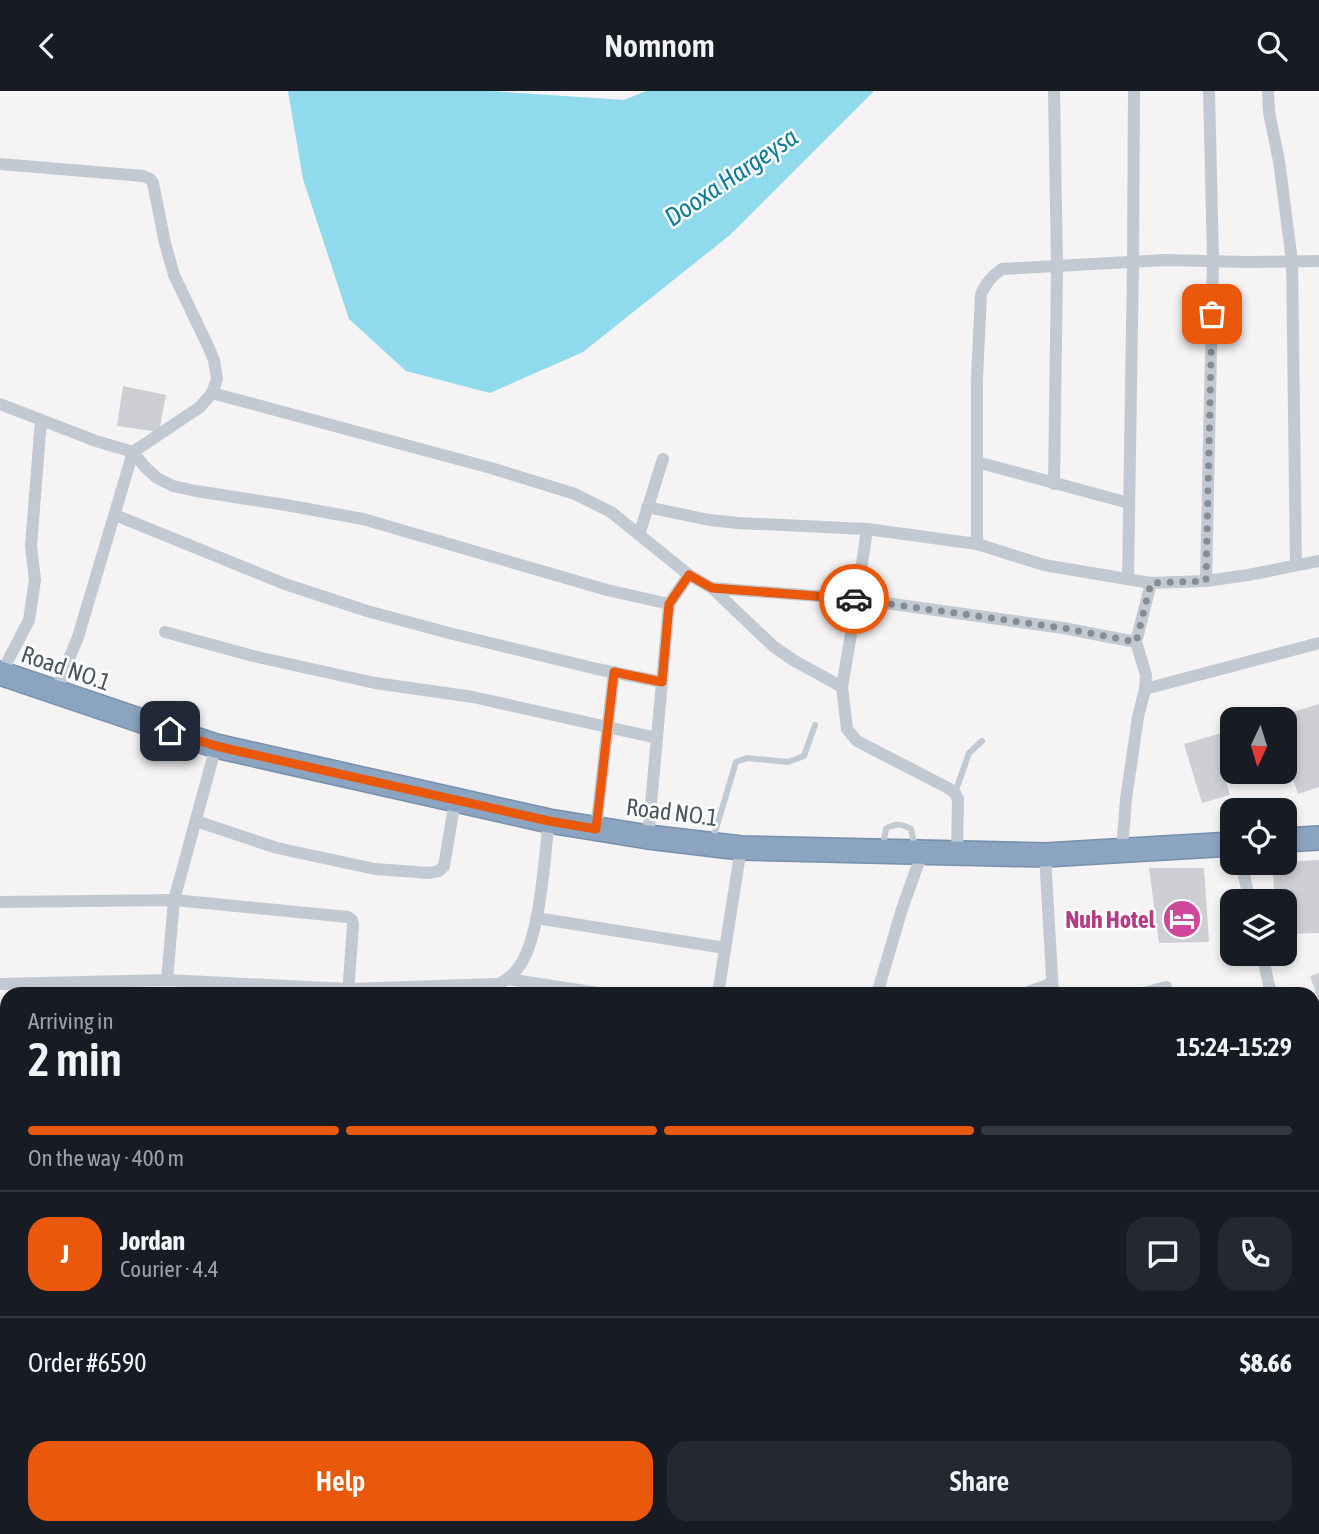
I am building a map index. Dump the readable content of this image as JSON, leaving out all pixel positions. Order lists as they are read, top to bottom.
{
  "streets": {
    "highway": ["Road NO.1"]
  },
  "water": ["Dooxa Hargeysa"],
  "places": {
    "hotel": ["Nuh Hotel"]
  },
  "north": "bottom",
  "page": {
    "header": "Nomnom",
    "heading": ["2 min", "Arriving in", "15:24–15:29"],
    "panel": [
      "Jordan",
      "Courier · 4.4",
      "Order #6590",
      "$8.66"
    ],
    "bar": "On the way · 400 m",
    "round": "J",
    "buttons": ["Help", "Share"]
  }
}
